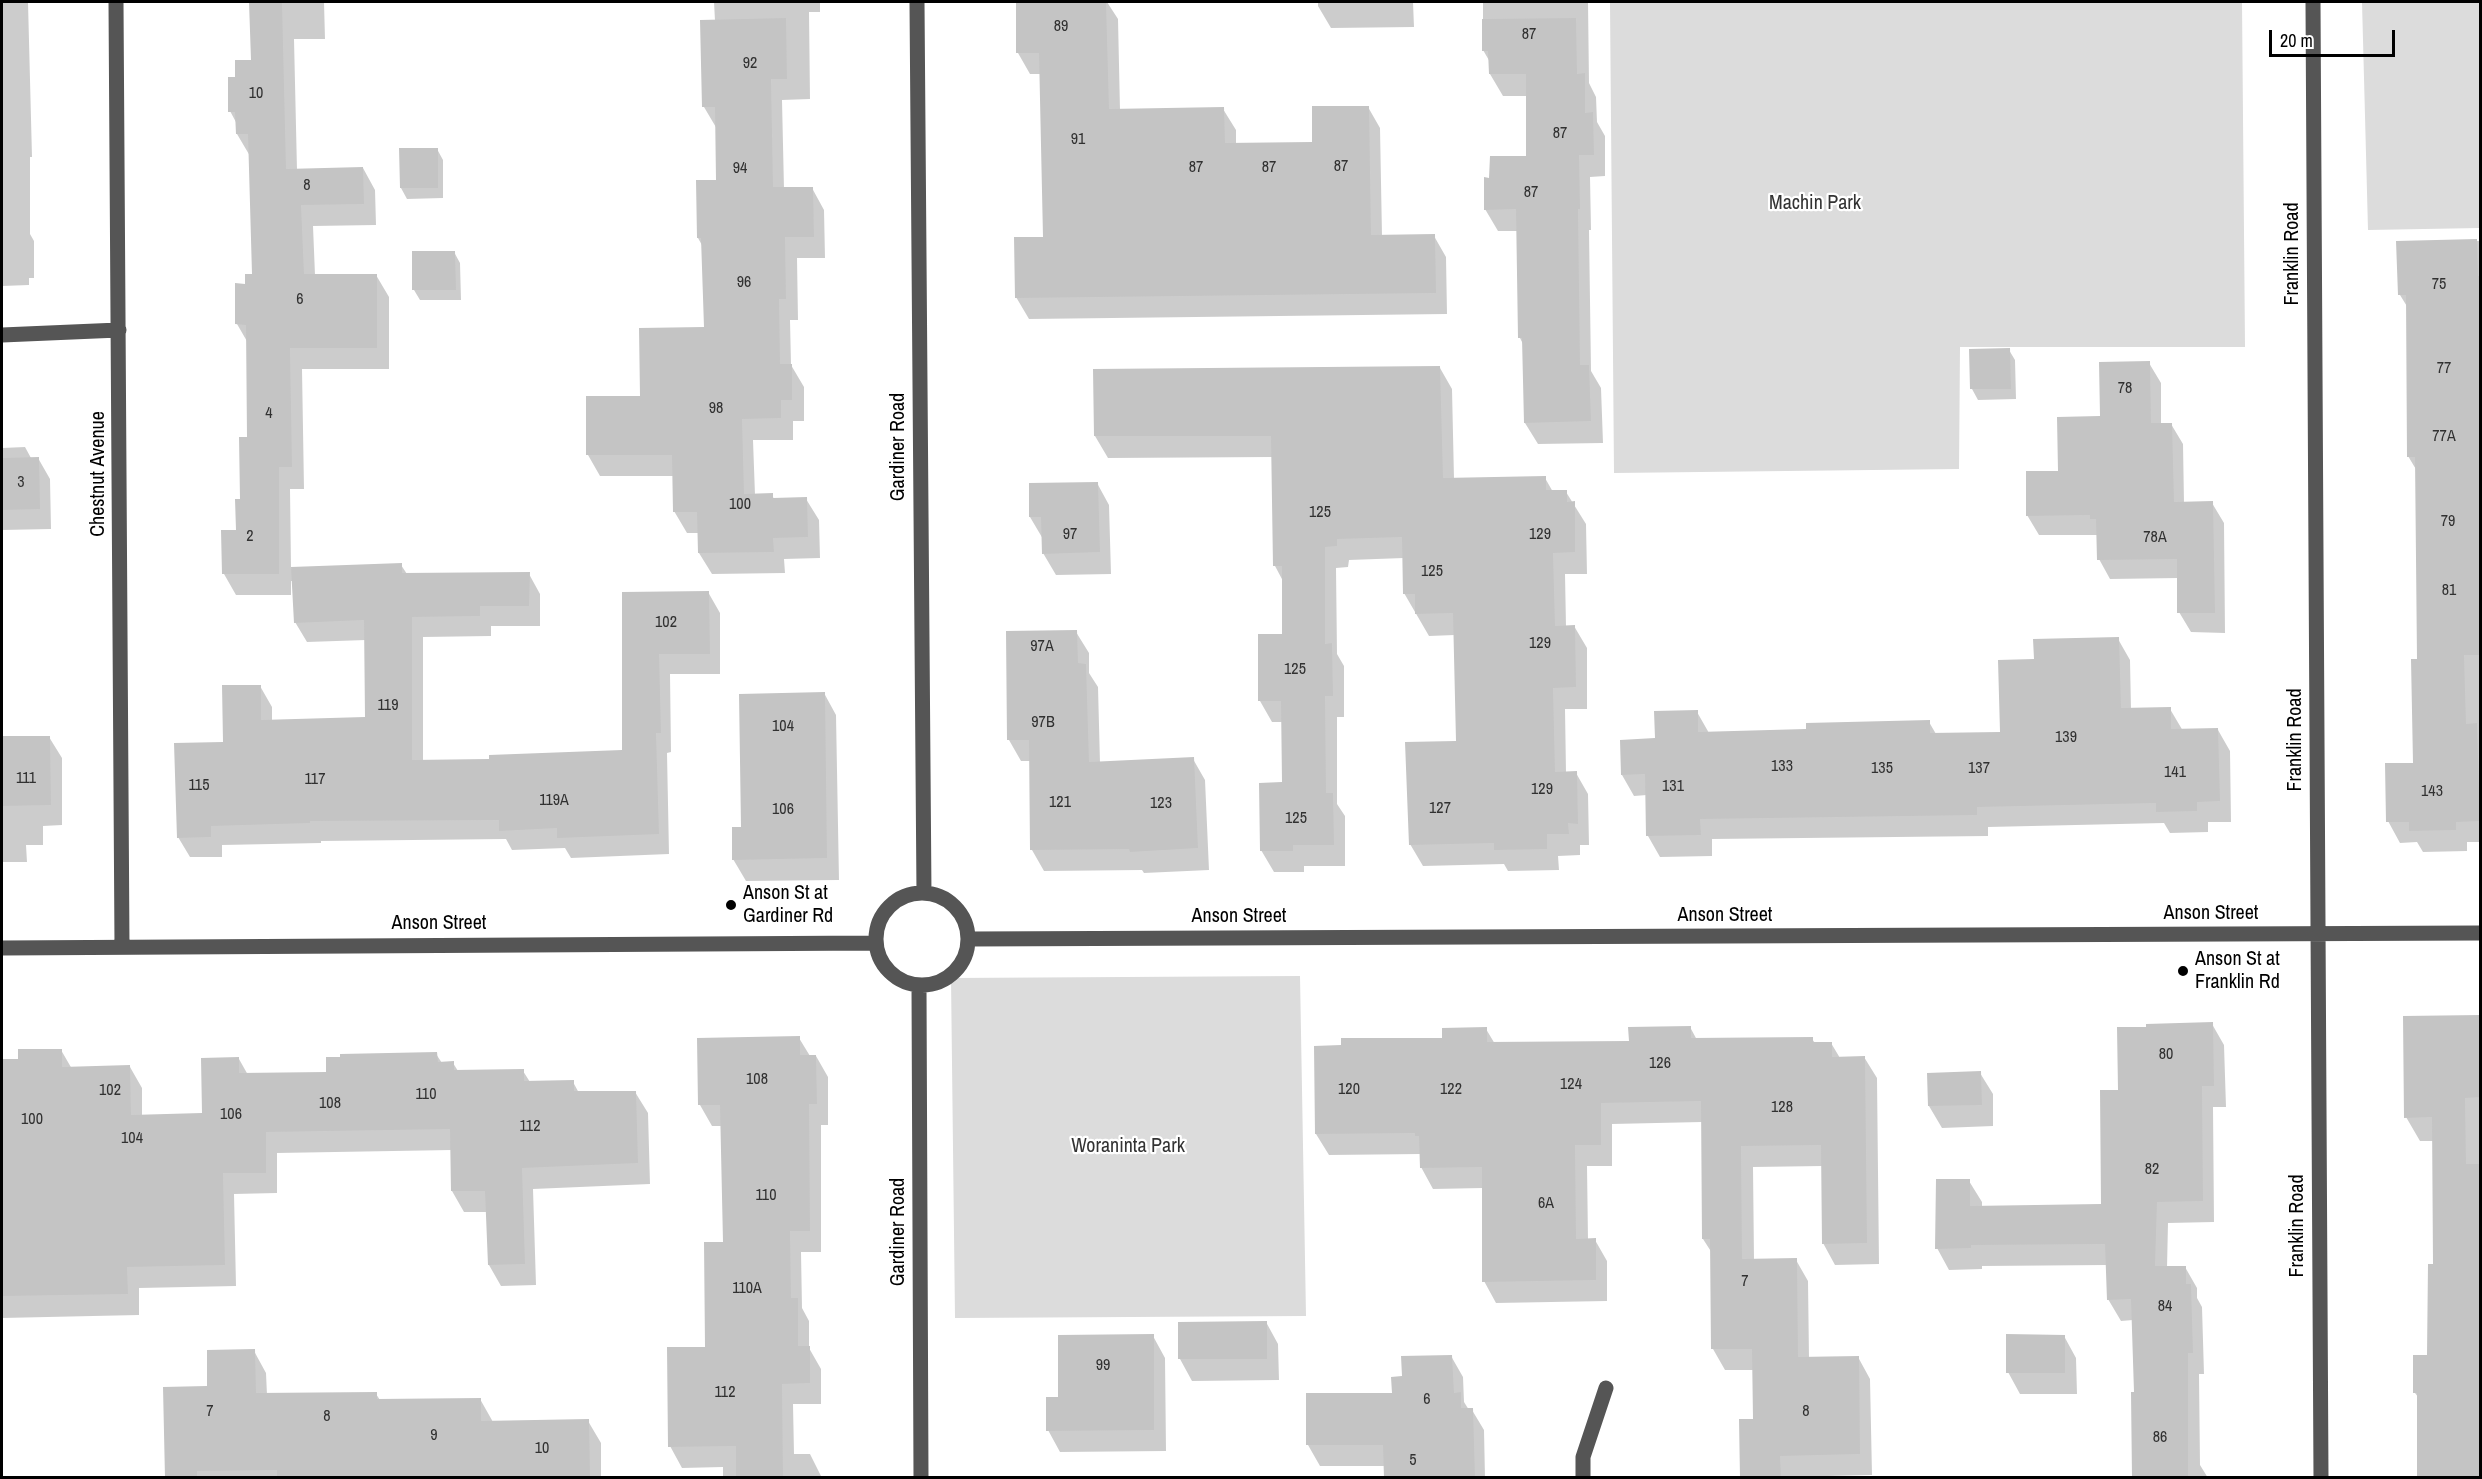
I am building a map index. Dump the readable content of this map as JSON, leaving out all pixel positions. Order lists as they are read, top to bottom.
{
  "streets": {
    "street": [
      "Franklin Road",
      "Gardiner Road",
      "Chestnut Avenue",
      "Anson Street"
    ]
  },
  "crossings": [
    ["Franklin Road", "Anson Street"],
    ["Gardiner Road", "Anson Street"],
    ["Chestnut Avenue", "Anson Street"]
  ],
  "parks": ["Machin Park", "Woraninta Park"],
  "places": ["Anson St at Gardiner Rd", "Anson St at Franklin Rd"],
  "house_numbers": [
    "89",
    "87",
    "92",
    "10",
    "87",
    "91",
    "87",
    "87",
    "87",
    "94",
    "8",
    "87",
    "96",
    "75",
    "6",
    "77",
    "78",
    "98",
    "4",
    "77A",
    "3",
    "100",
    "125",
    "79",
    "97",
    "129",
    "2",
    "78A",
    "125",
    "81",
    "102",
    "129",
    "97A",
    "125",
    "119",
    "97B",
    "104",
    "139",
    "133",
    "135",
    "137",
    "141",
    "111",
    "117",
    "115",
    "131",
    "129",
    "143",
    "119A",
    "121",
    "123",
    "127",
    "106",
    "125",
    "80",
    "126",
    "108",
    "124",
    "120",
    "122",
    "102",
    "110",
    "108",
    "128",
    "106",
    "100",
    "112",
    "104",
    "82",
    "110",
    "6A",
    "7",
    "110A",
    "84",
    "99",
    "112",
    "6",
    "7",
    "8",
    "8",
    "9",
    "86",
    "10",
    "5"
  ],
  "scale_bar": "20 m"
}
